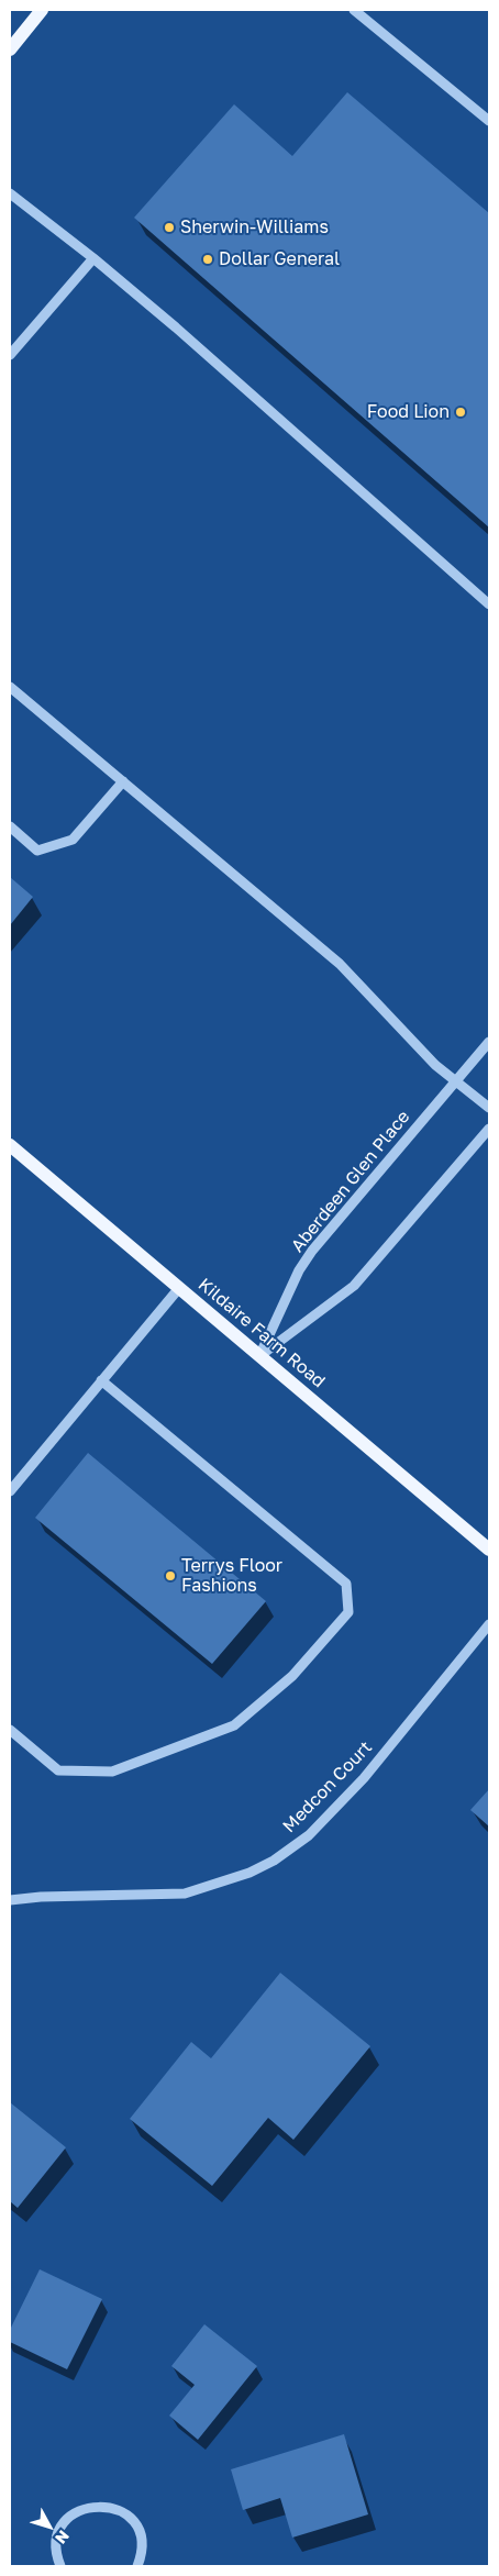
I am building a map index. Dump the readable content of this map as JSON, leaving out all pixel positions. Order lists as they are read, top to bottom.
{
  "streets": {
    "main road": ["Kildaire Farm Road"],
    "street": ["Aberdeen Glen Place", "Medcon Court"]
  },
  "crossings": [
    ["Aberdeen Glen Place", "Kildaire Farm Road"]
  ],
  "places": [
    "Sherwin-Williams",
    "Dollar General",
    "Food Lion",
    "Terrys Floor Fashions"
  ],
  "north": "bottom right"
}
